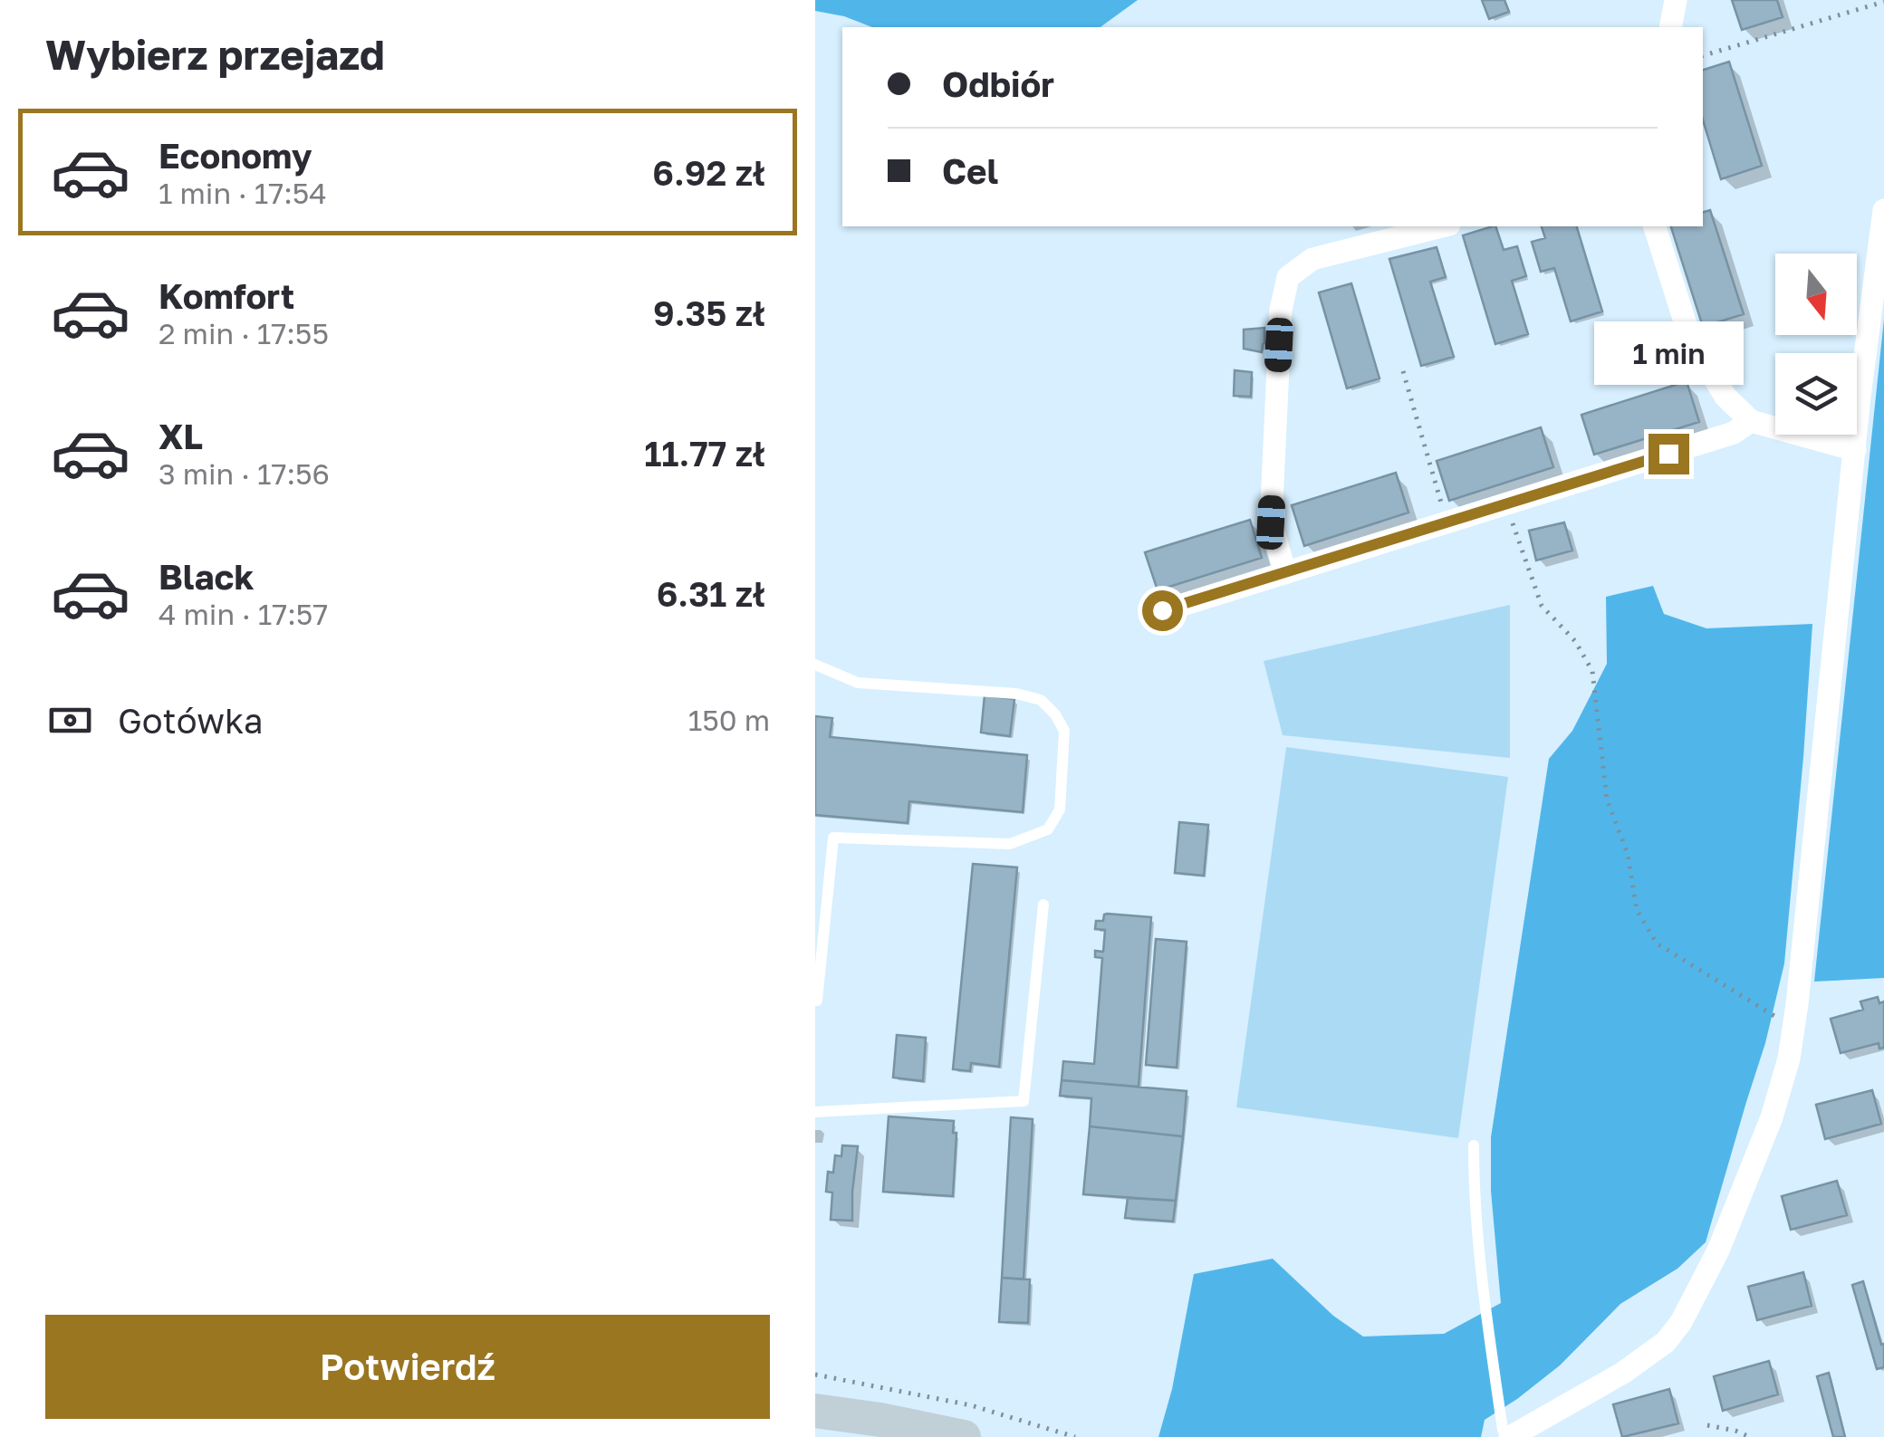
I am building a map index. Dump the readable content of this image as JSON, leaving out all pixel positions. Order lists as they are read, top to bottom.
{
  "north": "bottom",
  "page": {
    "heading": "Wybierz przejazd",
    "banner": ["Odbiór", "Cel"],
    "list": [
      {
        "name": "Economy",
        "note": "1 min · 17:54",
        "value": "6.92 zł"
      },
      {
        "name": "Komfort",
        "note": "2 min · 17:55",
        "value": "9.35 zł"
      },
      {
        "name": "XL",
        "note": "3 min · 17:56",
        "value": "11.77 zł"
      },
      {
        "name": "Black",
        "note": "4 min · 17:57",
        "value": "6.31 zł"
      }
    ],
    "bubble": "1 min",
    "pay": ["Gotówka", "150 m"],
    "buttons": "Potwierdź"
  }
}
